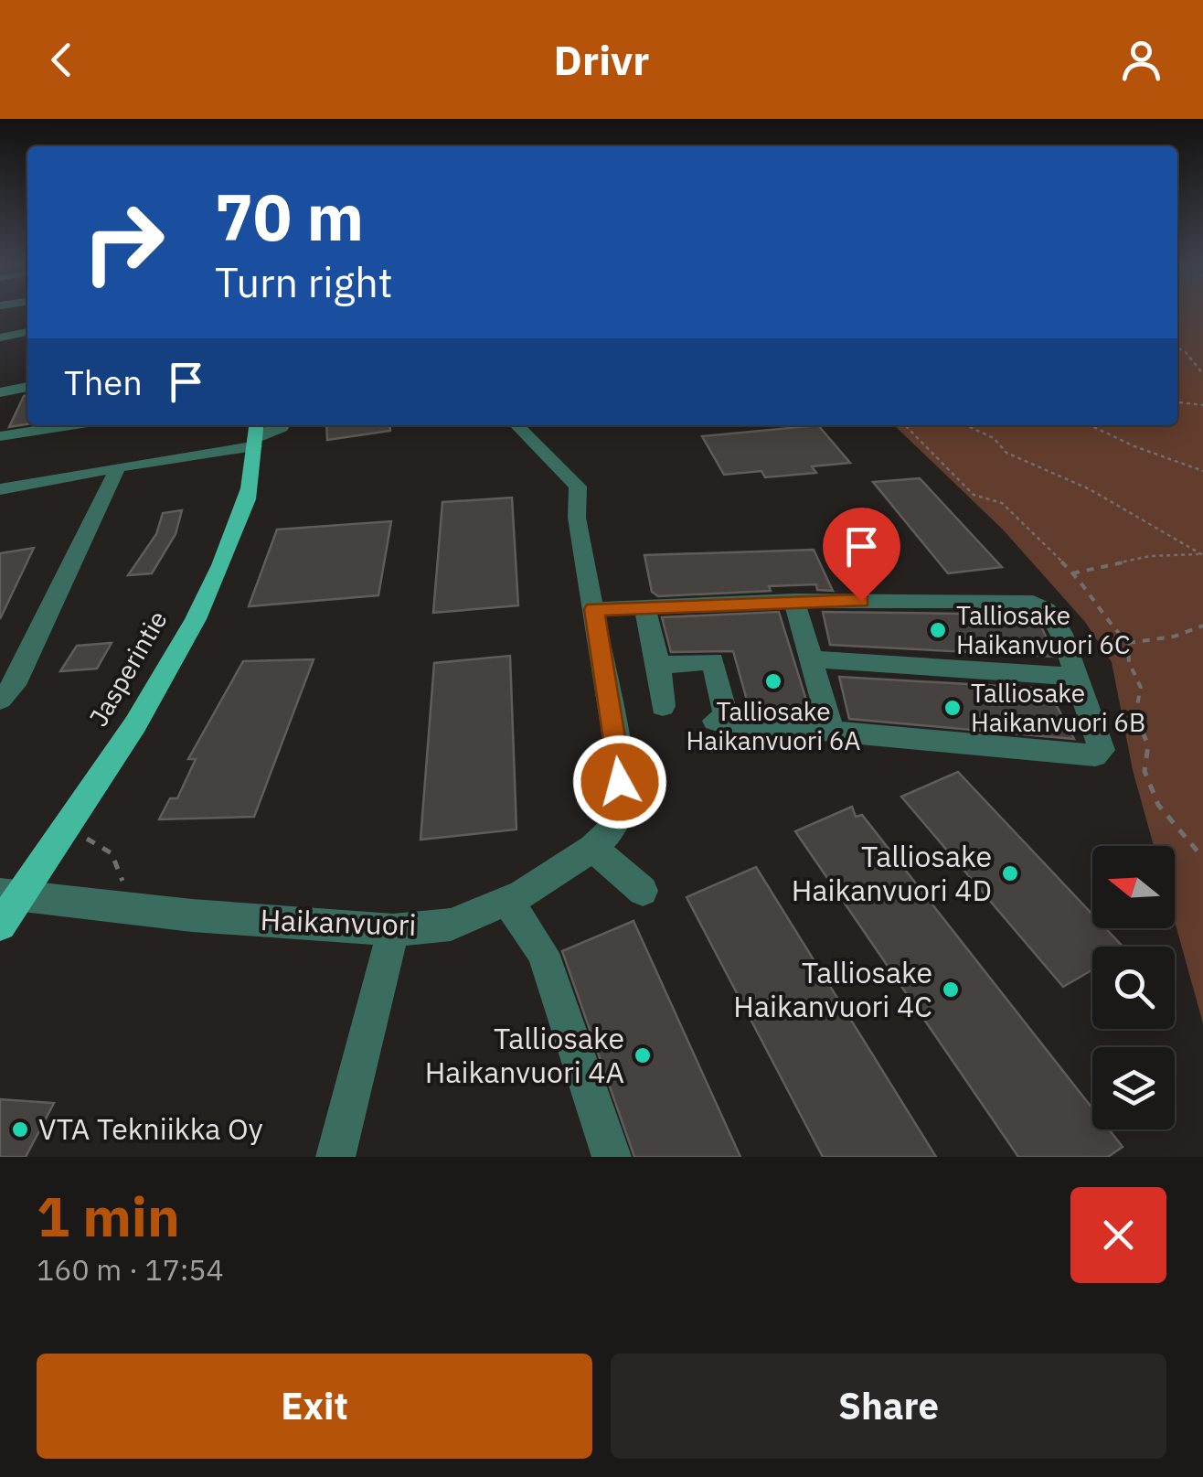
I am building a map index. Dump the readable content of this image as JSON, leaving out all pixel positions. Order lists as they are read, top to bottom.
{
  "streets": {
    "main road": ["Jasperintie"],
    "street": ["Haikanvuori"]
  },
  "crossings": [
    ["Jasperintie", "Haikanvuori"]
  ],
  "places": [
    "Talliosake Haikanvuori 6C",
    "Talliosake Haikanvuori 6A",
    "Talliosake Haikanvuori 6B",
    "Talliosake Haikanvuori 4D",
    "Talliosake Haikanvuori 4C",
    "Talliosake Haikanvuori 4A",
    "VTA Tekniikka Oy"
  ],
  "north": "left",
  "page": {
    "header": "Drivr",
    "turn": ["70 m", "Turn right"],
    "then": "Then",
    "heading": ["1 min", "160 m · 17:54"],
    "buttons": ["Exit", "Share"]
  }
}
